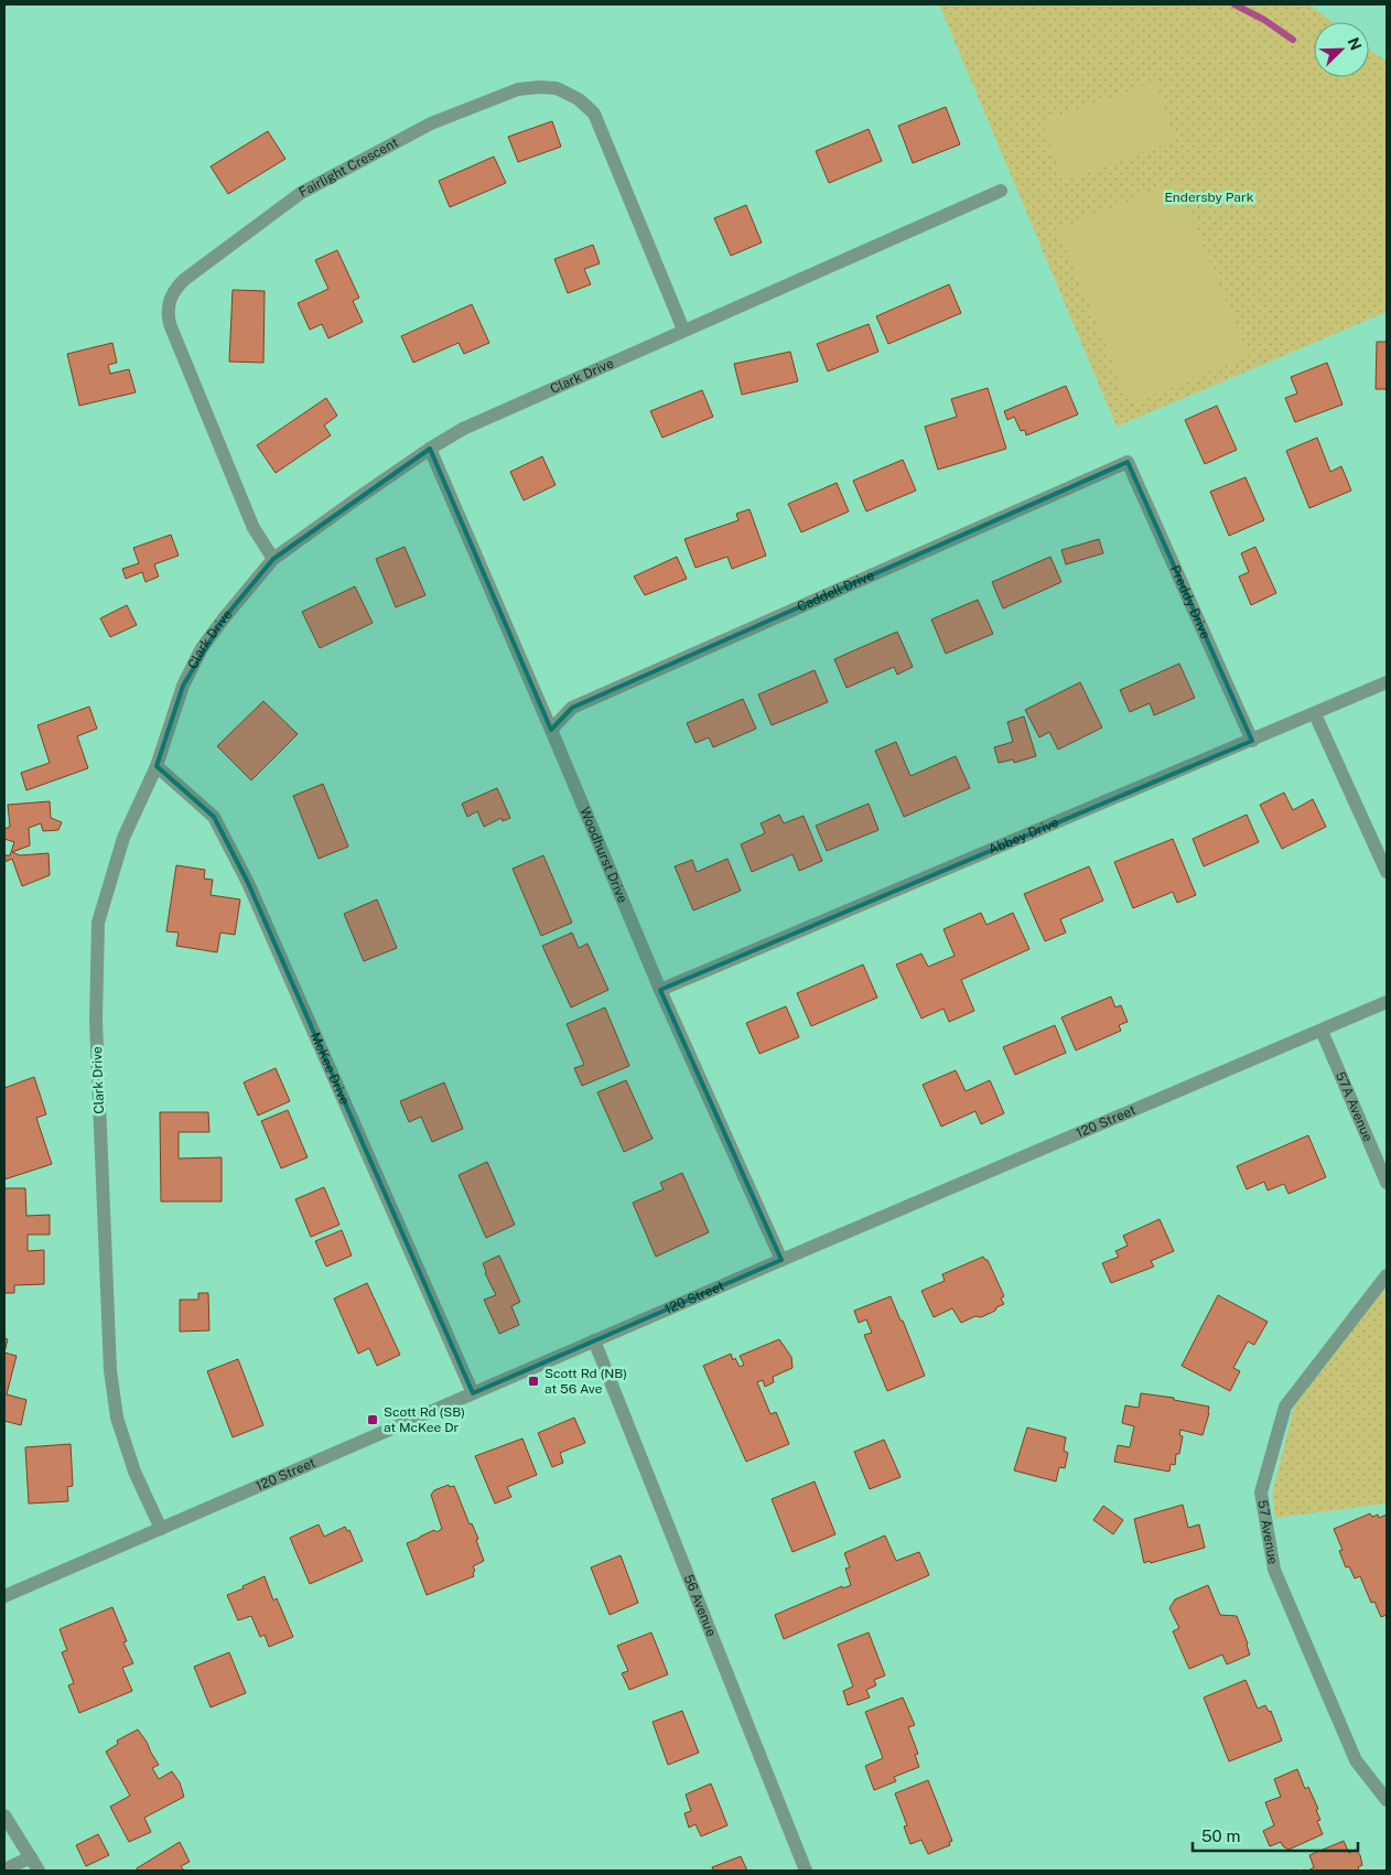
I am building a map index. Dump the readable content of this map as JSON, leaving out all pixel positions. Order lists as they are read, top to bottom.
{
  "streets": {
    "street": [
      "Fairlight Crescent",
      "Clark Drive",
      "Caddell Drive",
      "Preddy Drive",
      "Abbey Drive",
      "Woodhurst Drive",
      "McKee Drive",
      "57A Avenue",
      "120 Street",
      "57 Avenue",
      "56 Avenue"
    ]
  },
  "crossings": [
    ["Fairlight Crescent", "Clark Drive"],
    ["Clark Drive", "Woodhurst Drive"],
    ["Clark Drive", "McKee Drive"],
    ["Clark Drive", "120 Street"],
    ["Caddell Drive", "Preddy Drive"],
    ["Caddell Drive", "Woodhurst Drive"],
    ["Preddy Drive", "Abbey Drive"],
    ["Abbey Drive", "Woodhurst Drive"],
    ["Woodhurst Drive", "120 Street"],
    ["McKee Drive", "120 Street"],
    ["57A Avenue", "120 Street"],
    ["120 Street", "56 Avenue"]
  ],
  "parks": ["Endersby Park"],
  "places": {
    "transit": ["Scott Rd (NB) at 56 Ave", "Scott Rd (SB) at McKee Dr"]
  },
  "scale_bar": "50 m",
  "north": "top right"
}
